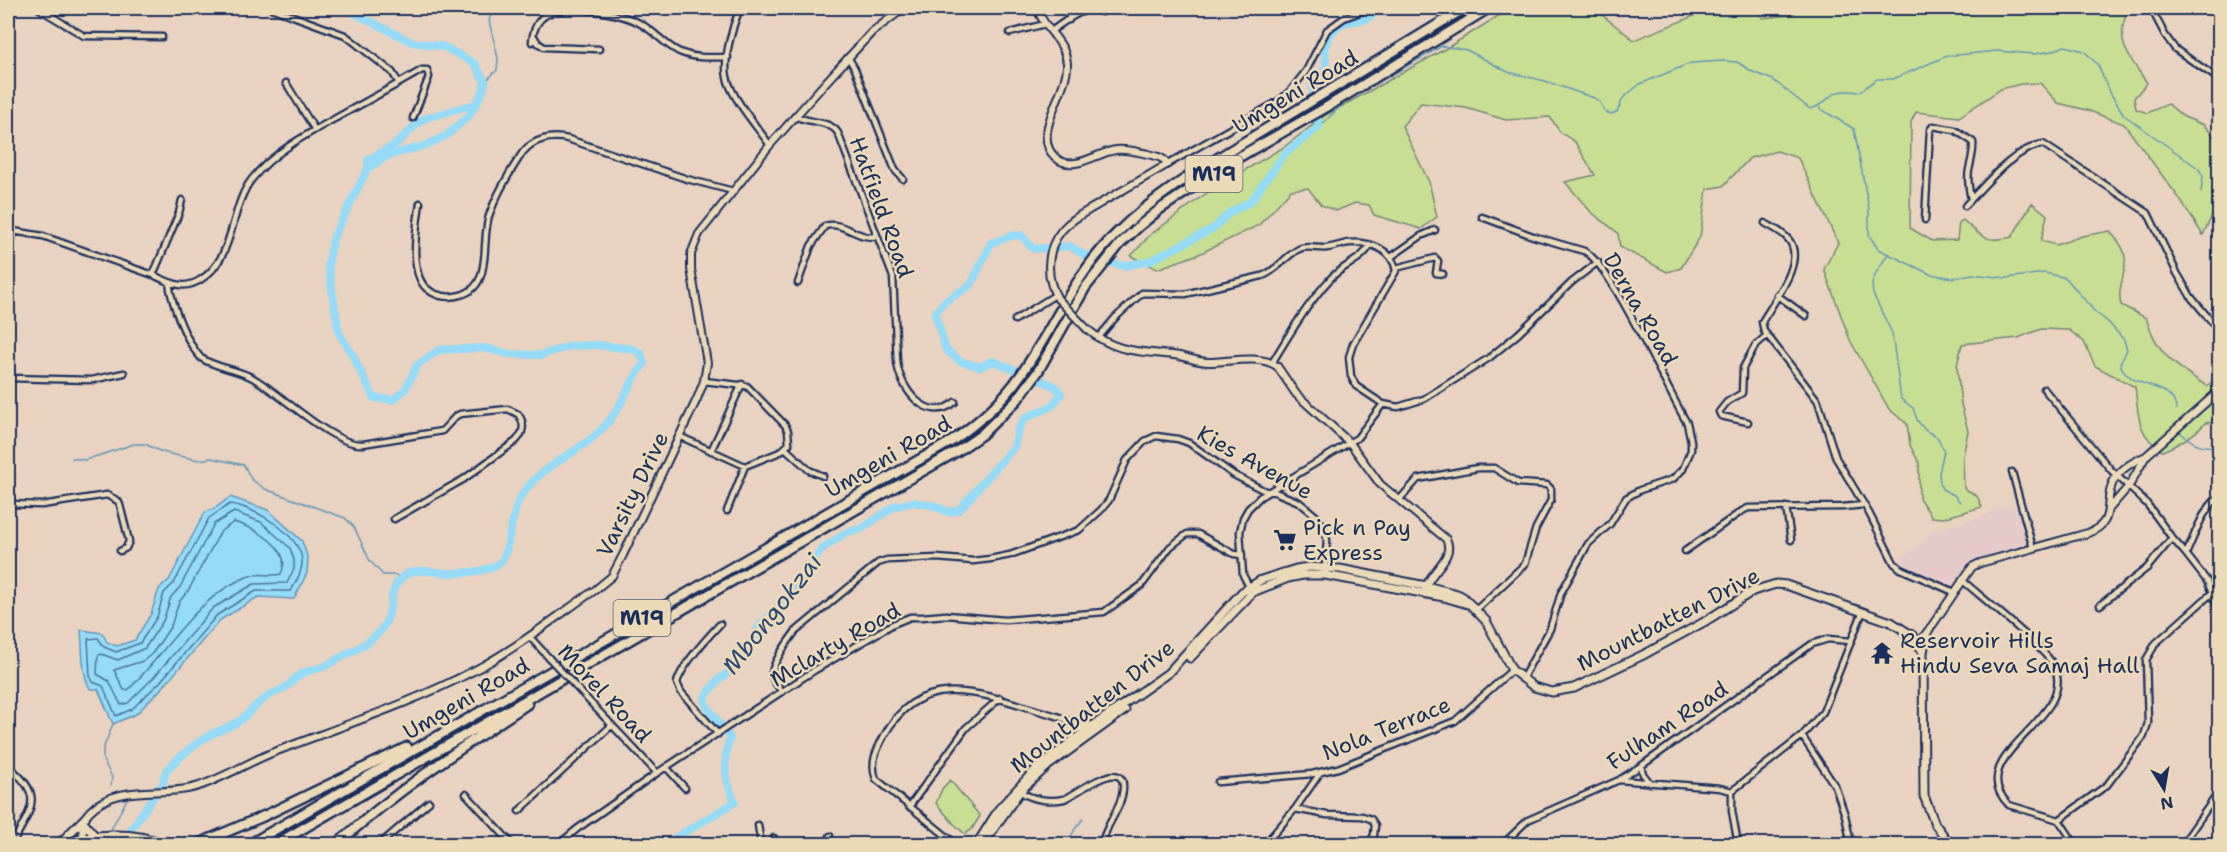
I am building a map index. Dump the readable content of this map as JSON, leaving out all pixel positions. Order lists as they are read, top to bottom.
{
  "streets": {
    "highway": ["Umgeni Road", "M19"],
    "main road": ["Mountbatten Drive"],
    "street": [
      "Hatfield Road",
      "Derna Road",
      "Kies Avenue",
      "Varsity Drive",
      "Mclarty Road",
      "Morel Road",
      "Fulham Road",
      "Nola Terrace"
    ]
  },
  "crossings": [
    ["Hatfield Road", "Varsity Drive"],
    ["Derna Road", "Mountbatten Drive"],
    ["Kies Avenue", "Mountbatten Drive"],
    ["Kies Avenue", "Mclarty Road"],
    ["Varsity Drive", "Morel Road"],
    ["Mountbatten Drive", "Nola Terrace"],
    ["Mclarty Road", "Morel Road"]
  ],
  "water": ["Mbongokzai"],
  "places": {
    "supermarket": ["Pick n Pay Express"],
    "temple": ["Reservoir Hills Hindu Seva Samaj Hall"]
  },
  "north": "bottom"
}
